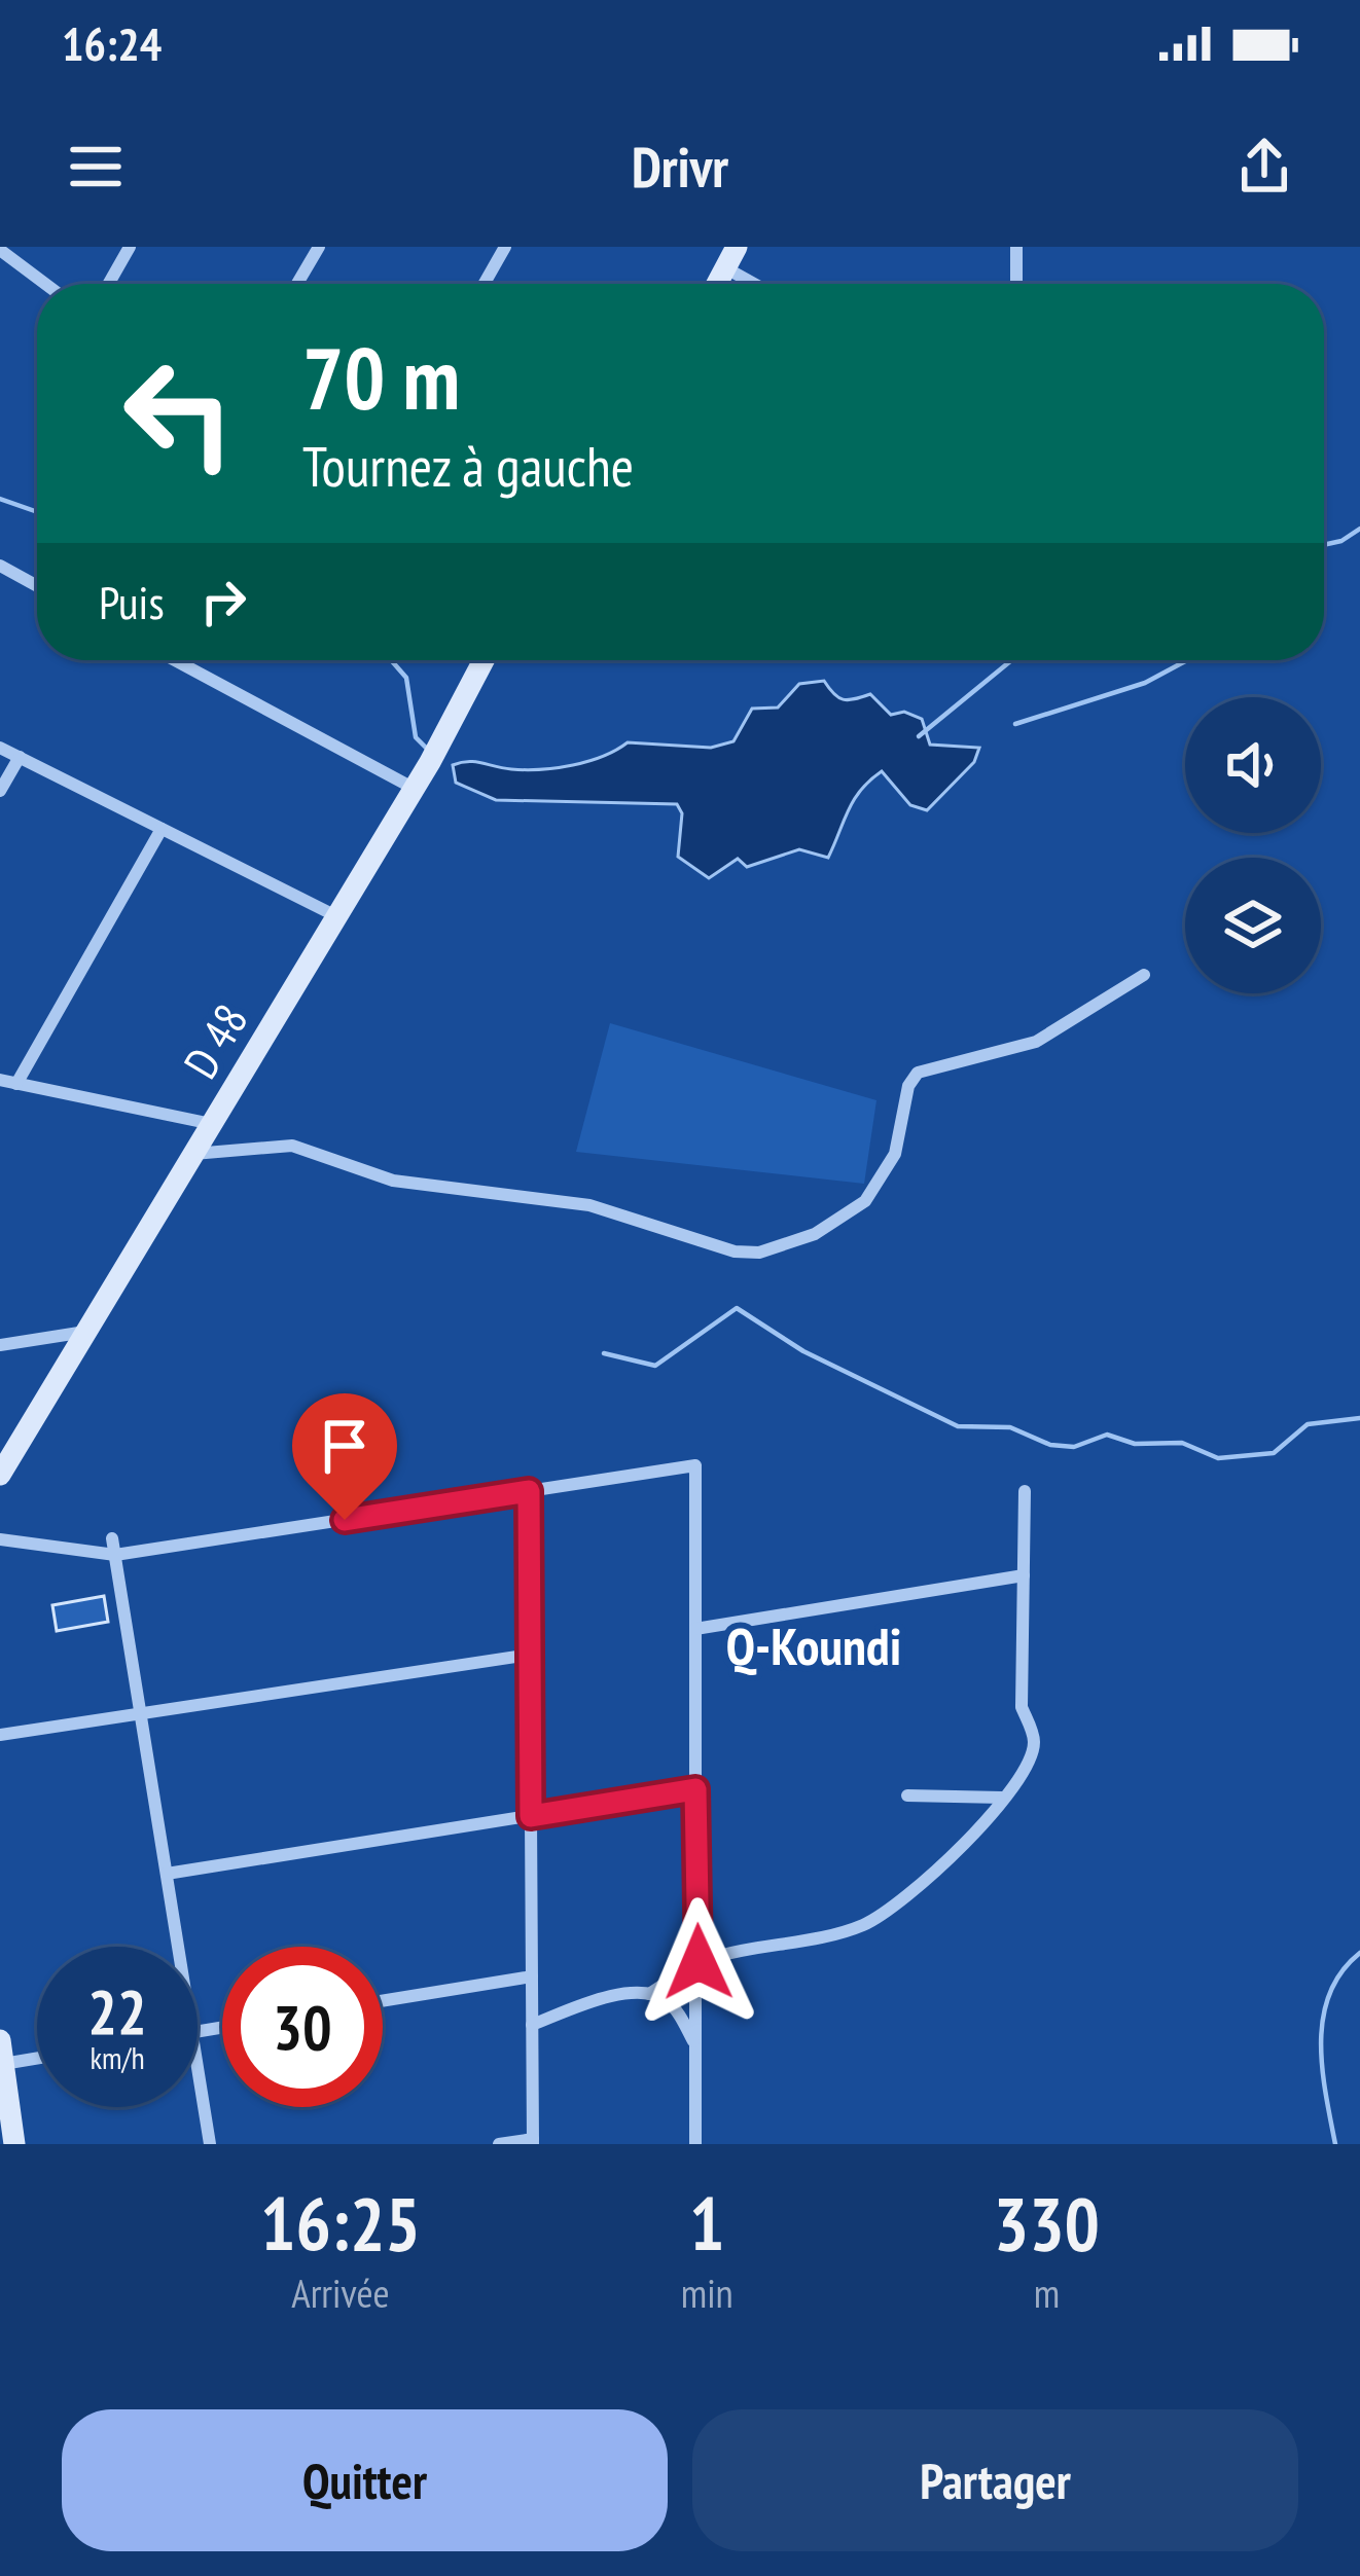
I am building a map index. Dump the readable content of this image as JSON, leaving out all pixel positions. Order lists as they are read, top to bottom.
{
  "streets": {
    "street": ["D 48"]
  },
  "districts": ["Q-Koundi"],
  "page": {
    "status": "16:24",
    "header": "Drivr",
    "turn": ["70 m", "Tournez à gauche"],
    "then": "Puis",
    "speed": "22 km/h",
    "limit": "30",
    "eta": [
      "16:25",
      "Arrivée",
      "1",
      "min",
      "330",
      "m"
    ],
    "buttons": ["Quitter", "Partager"]
  }
}
